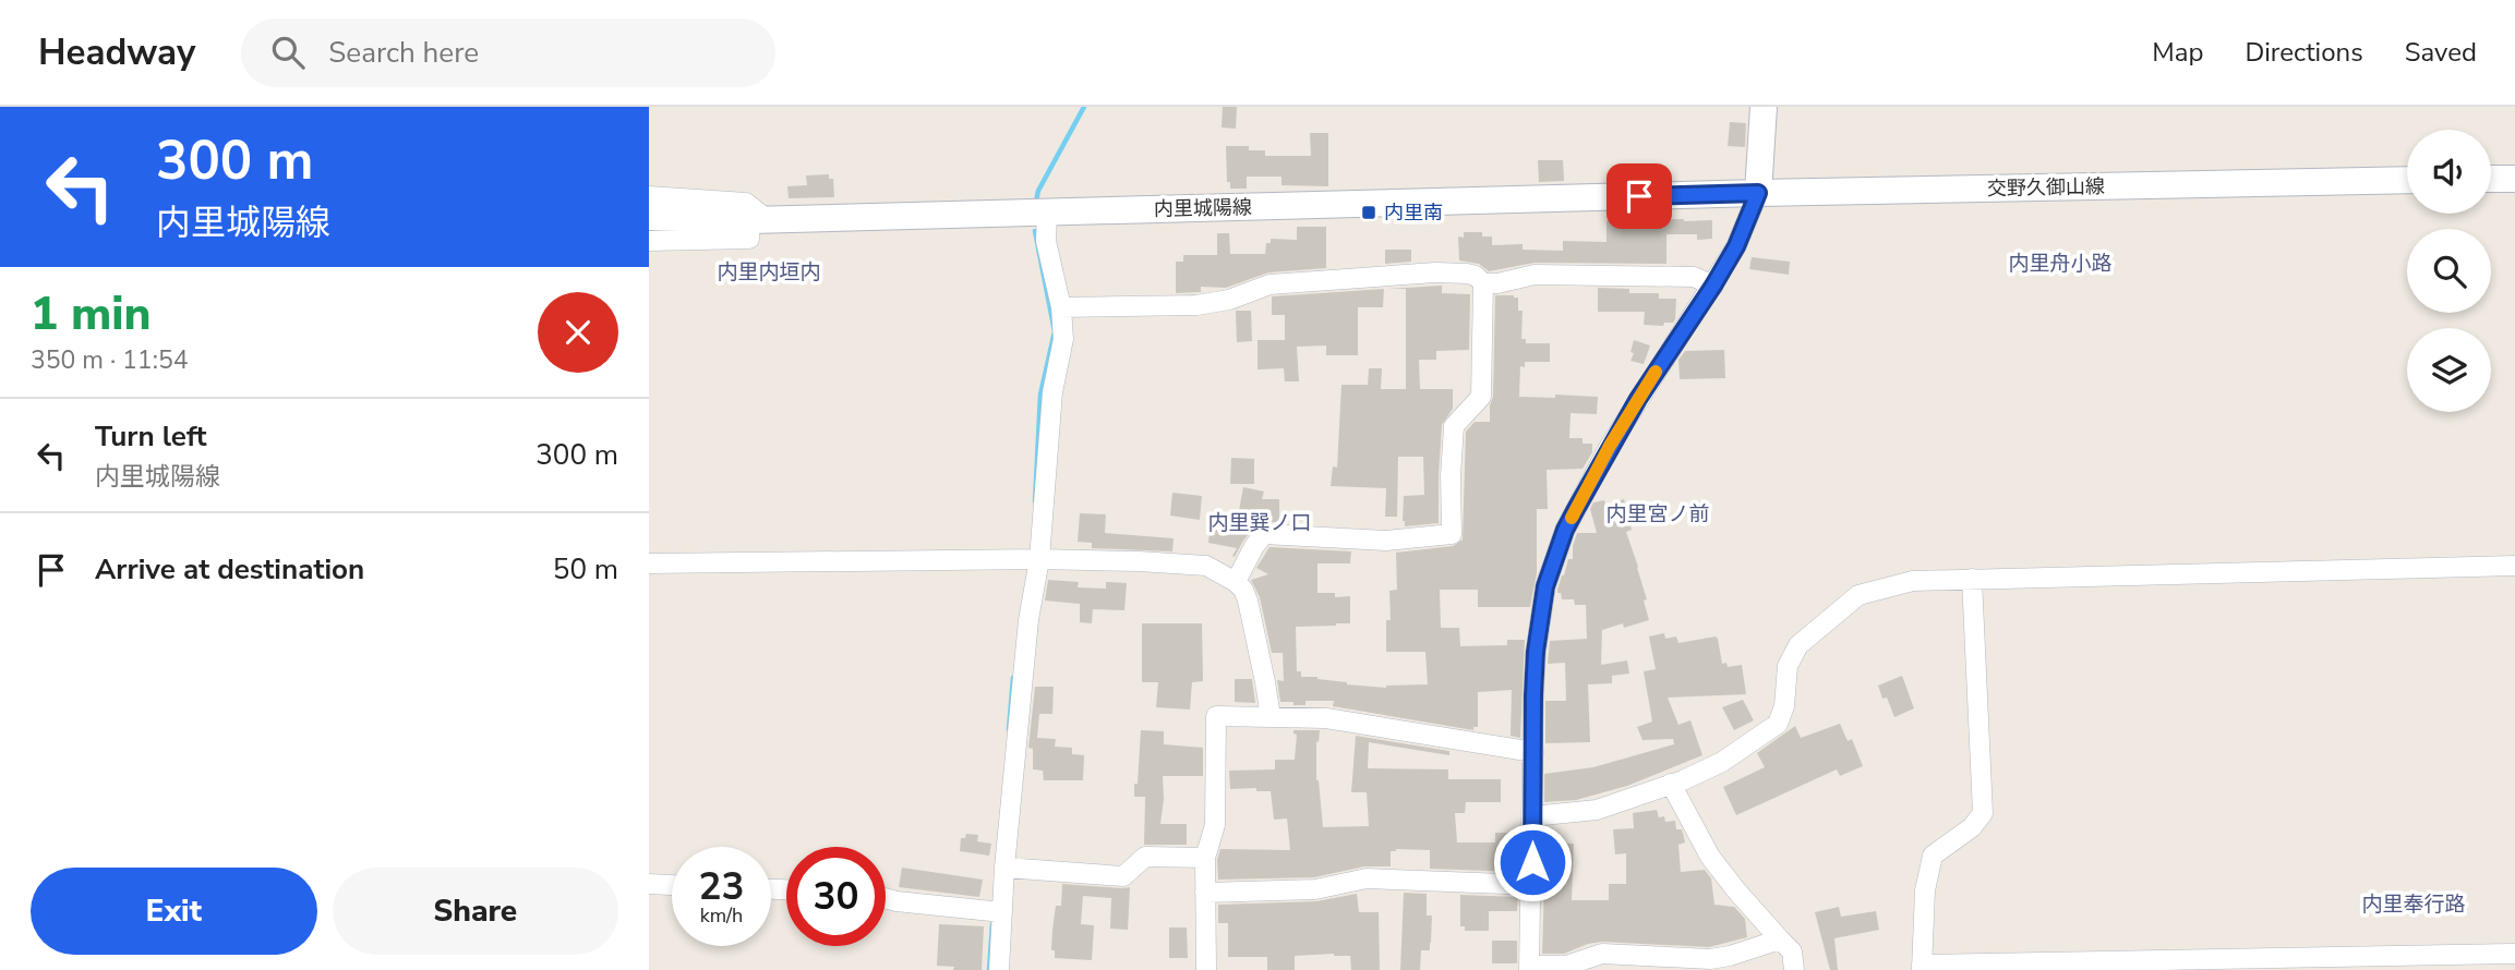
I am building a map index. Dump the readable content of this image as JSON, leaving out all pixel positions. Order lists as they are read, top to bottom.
{
  "streets": {
    "main road": ["交野久御山線", "内里城陽線"]
  },
  "crossings": [
    ["交野久御山線", "内里城陽線"]
  ],
  "districts": [
    "内里舟小路",
    "内里内垣内",
    "内里宮ノ前",
    "内里巽ノ口",
    "内里奉行路"
  ],
  "places": {
    "transit": ["内里南"]
  },
  "page": {
    "header": "Headway",
    "search": "Search here",
    "nav": ["Map", "Directions", "Saved"],
    "turn": ["300 m", "内里城陽線"],
    "heading": ["1 min", "350 m · 11:54"],
    "list": [
      {
        "name": "Turn left",
        "note": "内里城陽線",
        "value": "300 m"
      },
      {
        "name": "Arrive at destination",
        "value": "50 m"
      }
    ],
    "speed": "23 km/h",
    "limit": "30",
    "buttons": ["Exit", "Share"]
  }
}
